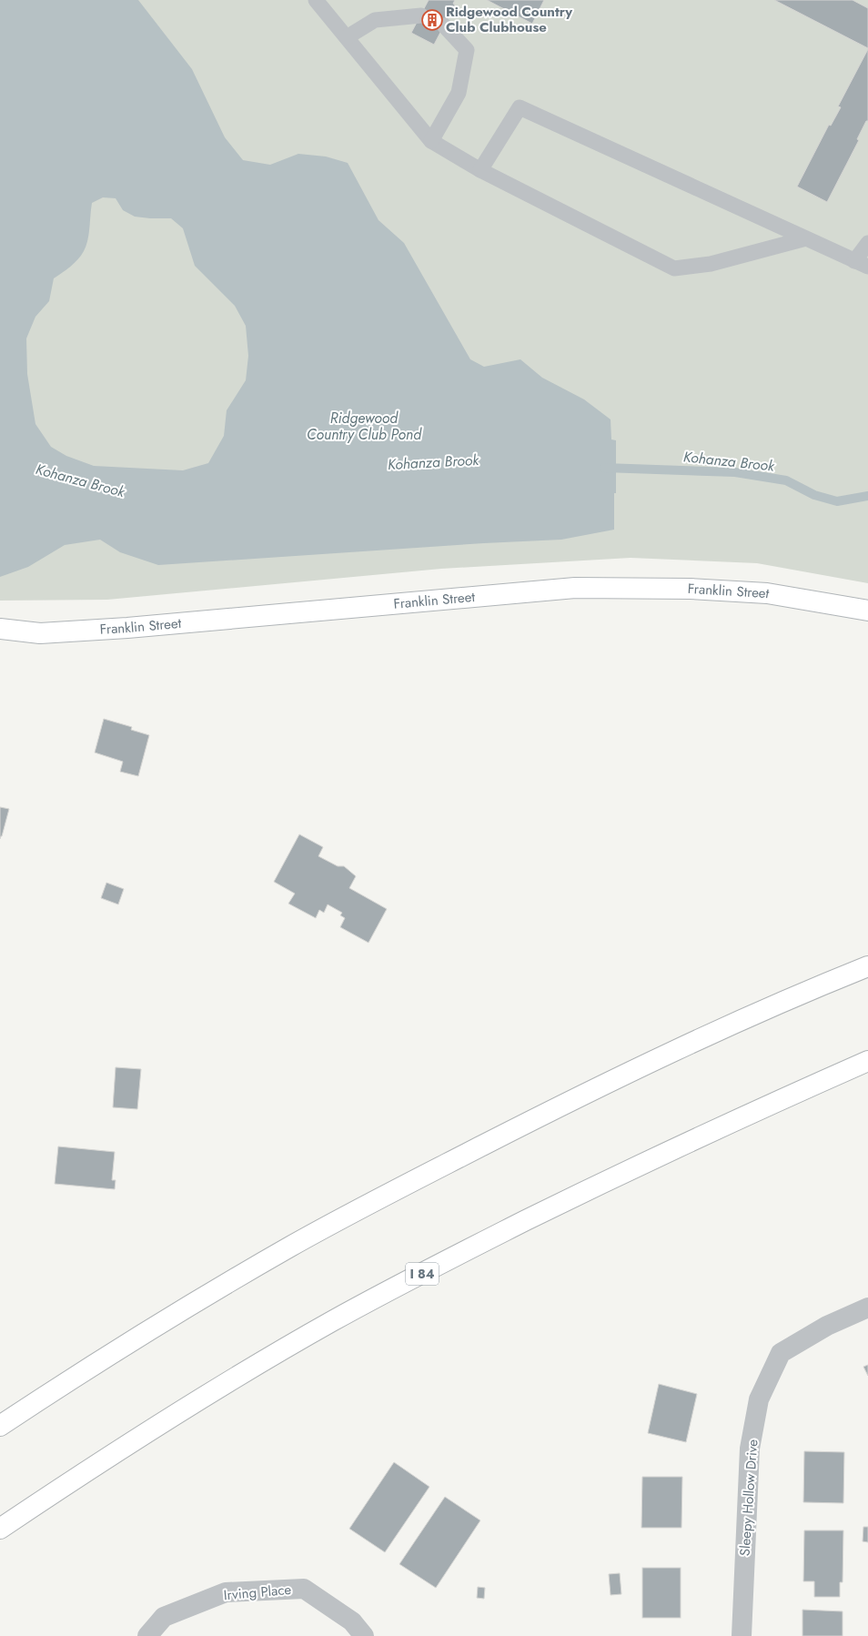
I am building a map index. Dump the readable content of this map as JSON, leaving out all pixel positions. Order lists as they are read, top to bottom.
{
  "streets": {
    "main road": ["Franklin Street", "I 84"],
    "street": ["Sleepy Hollow Drive", "Irving Place"]
  },
  "water": ["Ridgewood Country Club Pond", "Kohanza Brook"],
  "places": {
    "building": ["Ridgewood Country Club Clubhouse"]
  }
}
